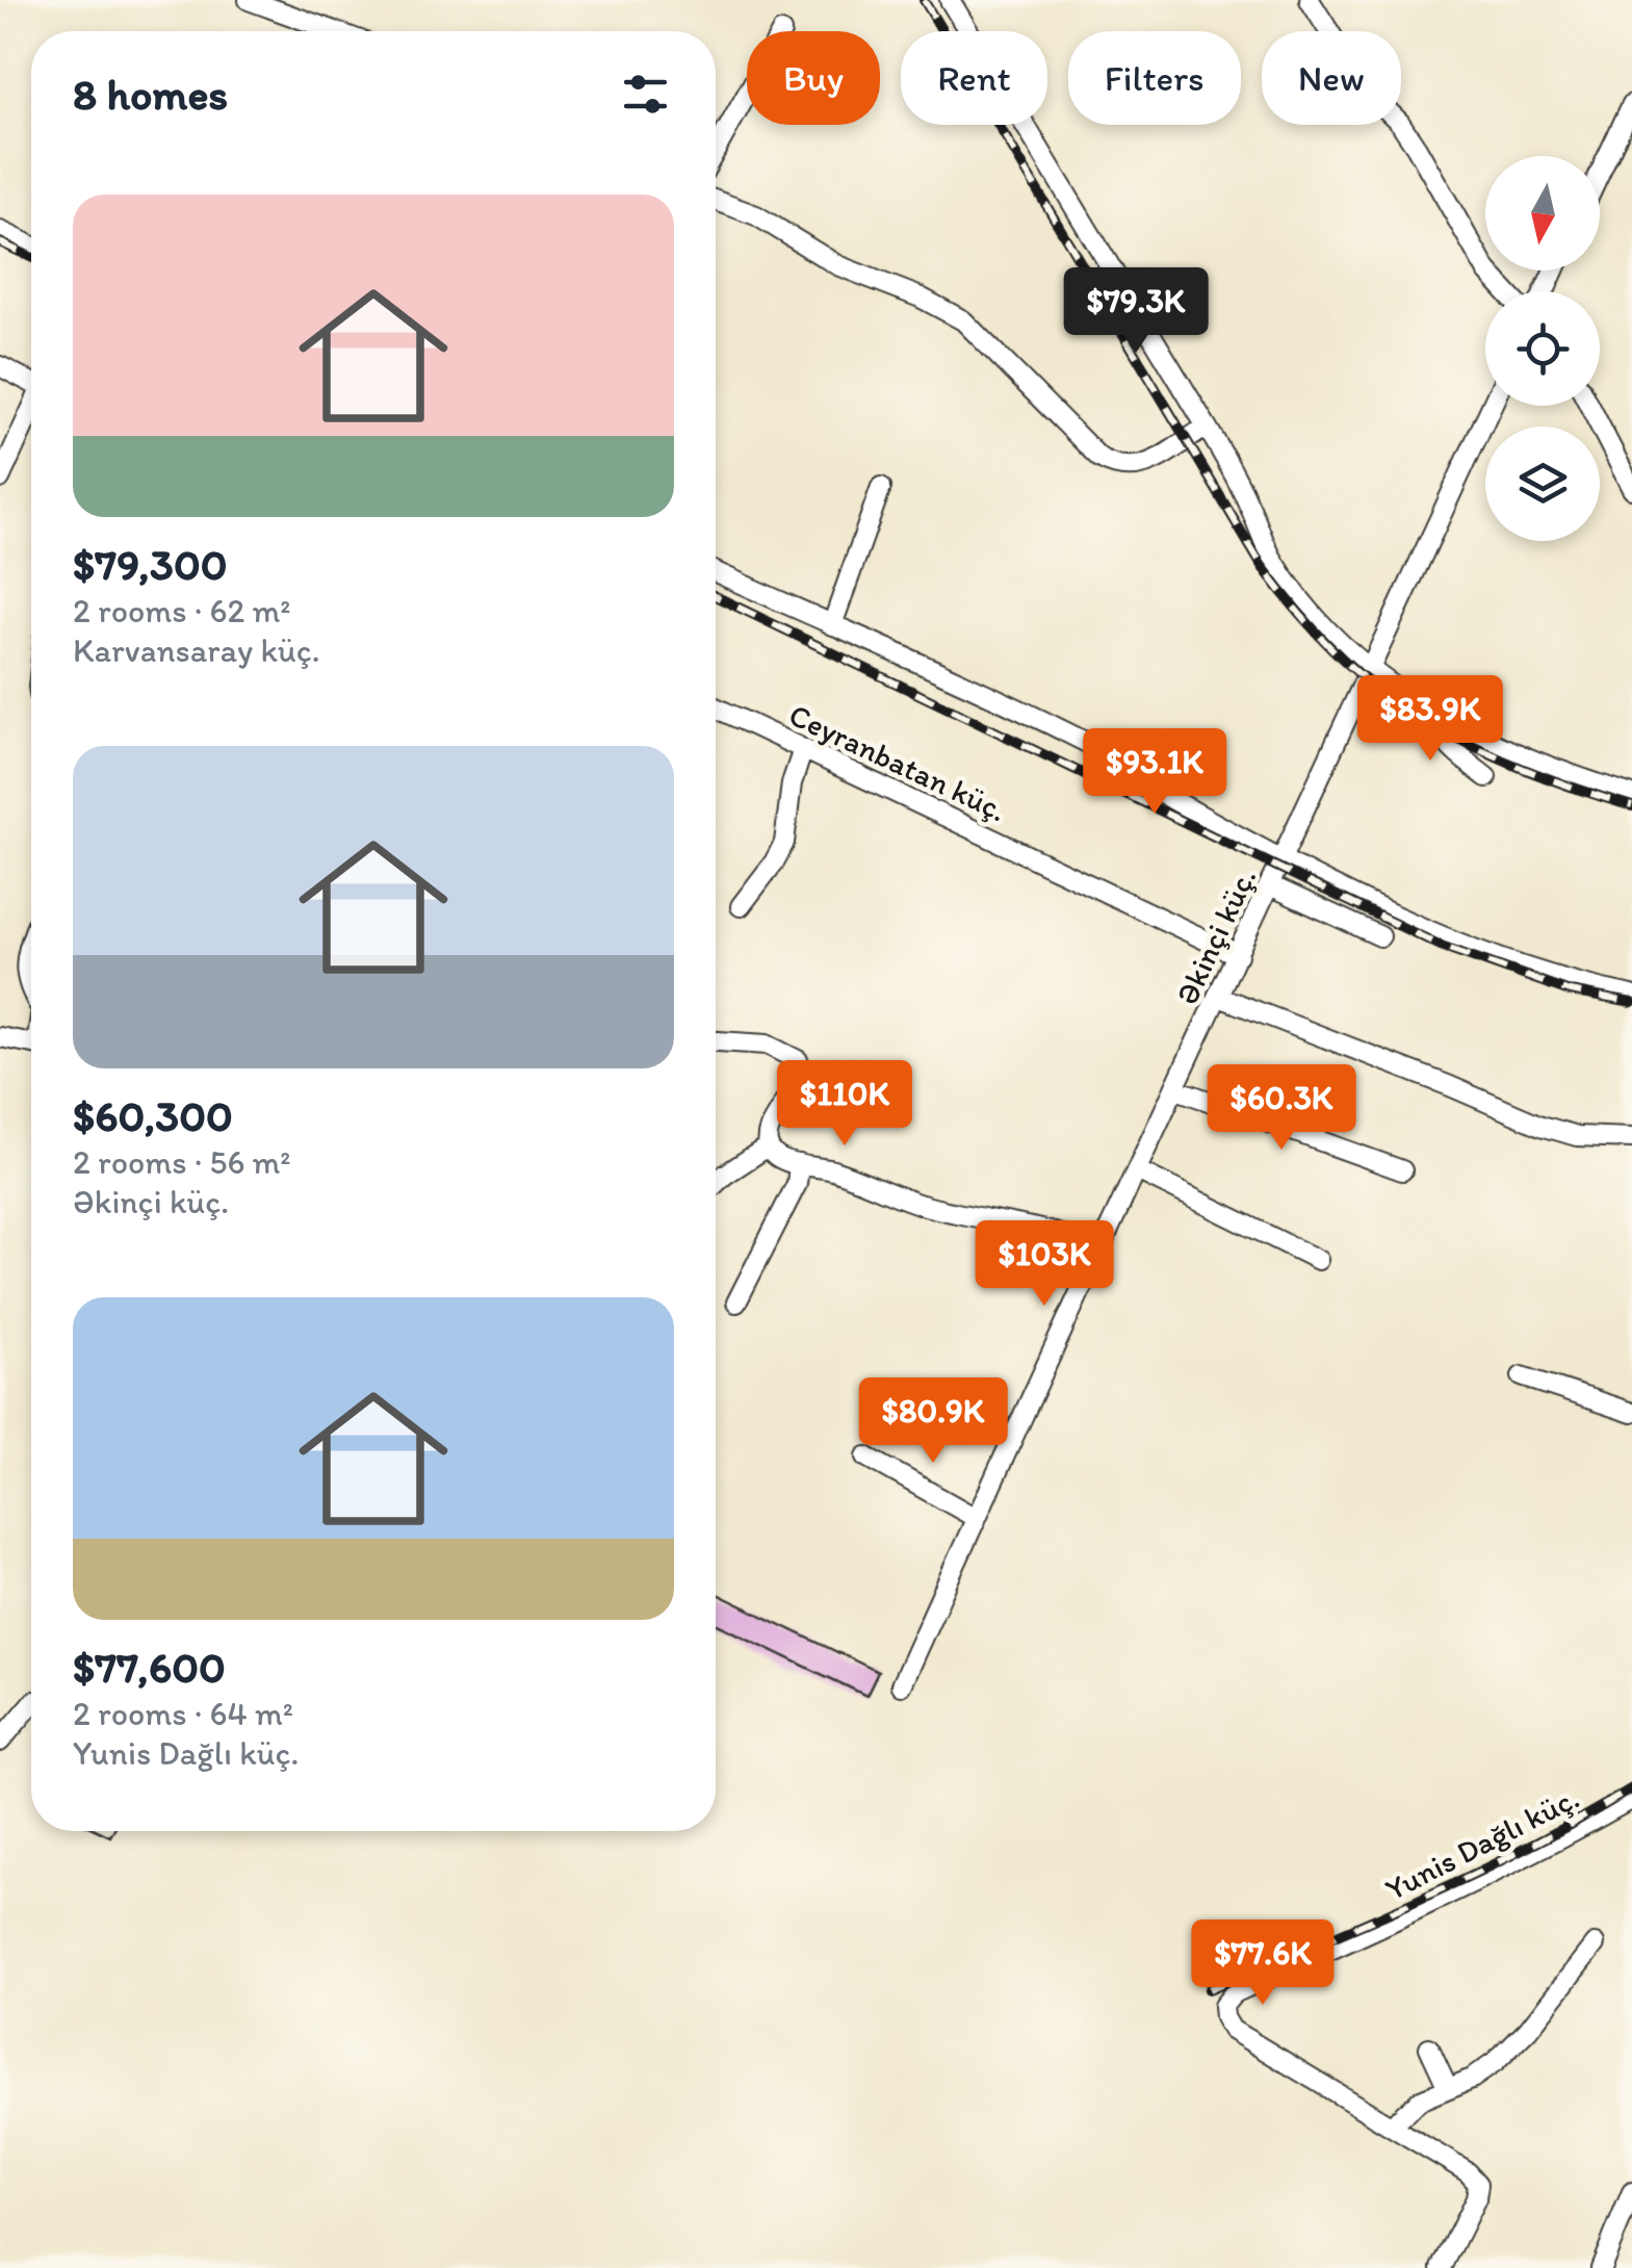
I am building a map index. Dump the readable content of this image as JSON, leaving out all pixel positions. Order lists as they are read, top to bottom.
{
  "streets": {
    "street": ["Ceyranbatan küç.", "Əkinçi küç.", "Yunis Dağlı küç."]
  },
  "crossings": [
    ["Ceyranbatan küç.", "Əkinçi küç."]
  ],
  "north": "bottom",
  "page": {
    "chip": [
      "Buy",
      "Rent",
      "Filters",
      "New"
    ],
    "heading": "8 homes",
    "list": [
      {
        "name": "$79,300",
        "note": "2 rooms · 62 m² · Karvansaray küç."
      },
      {
        "name": "$60,300",
        "note": "2 rooms · 56 m² · Əkinçi küç."
      },
      {
        "name": "$77,600",
        "note": "2 rooms · 64 m² · Yunis Dağlı küç."
      }
    ],
    "price": [
      "$79.3K",
      "$83.9K",
      "$93.1K",
      "$110K",
      "$60.3K",
      "$103K",
      "$80.9K",
      "$77.6K"
    ]
  }
}
